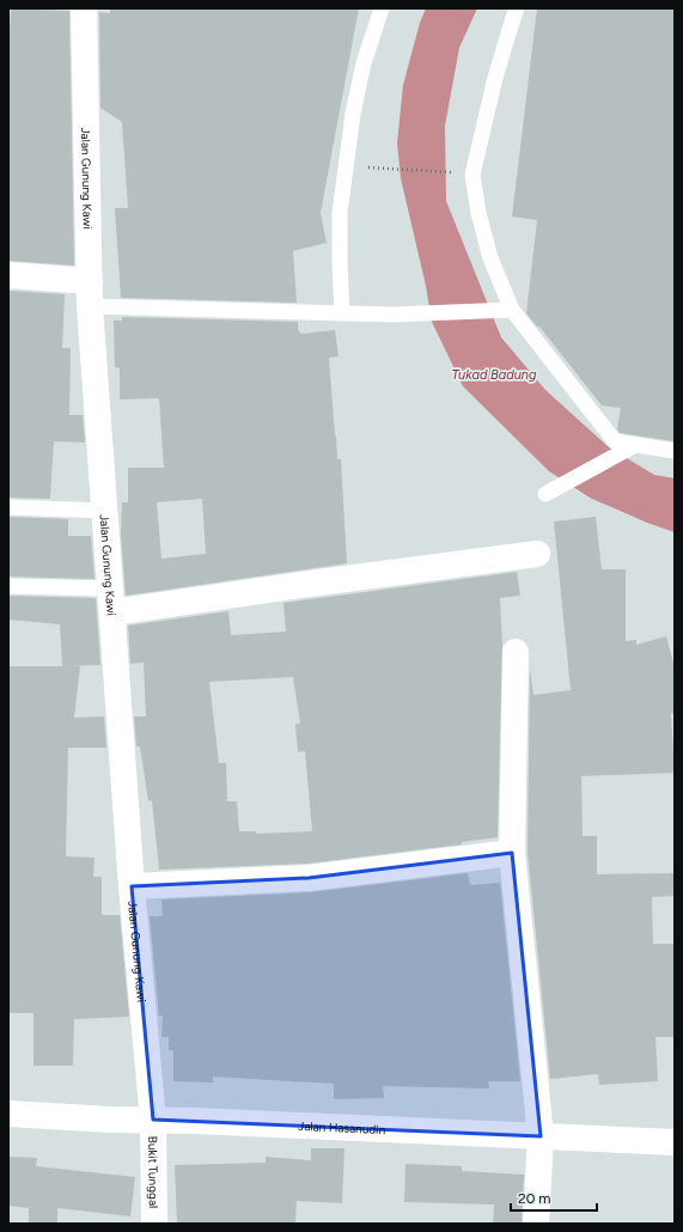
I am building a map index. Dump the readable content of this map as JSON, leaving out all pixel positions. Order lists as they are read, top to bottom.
{
  "streets": {
    "street": ["Jalan Gunung Kawi", "Jalan Hasanudin", "Bukit Tunggal"]
  },
  "crossings": [
    ["Jalan Gunung Kawi", "Jalan Hasanudin"],
    ["Jalan Gunung Kawi", "Bukit Tunggal"],
    ["Jalan Hasanudin", "Bukit Tunggal"]
  ],
  "water": ["Tukad Badung"],
  "scale_bar": "20 m"
}
